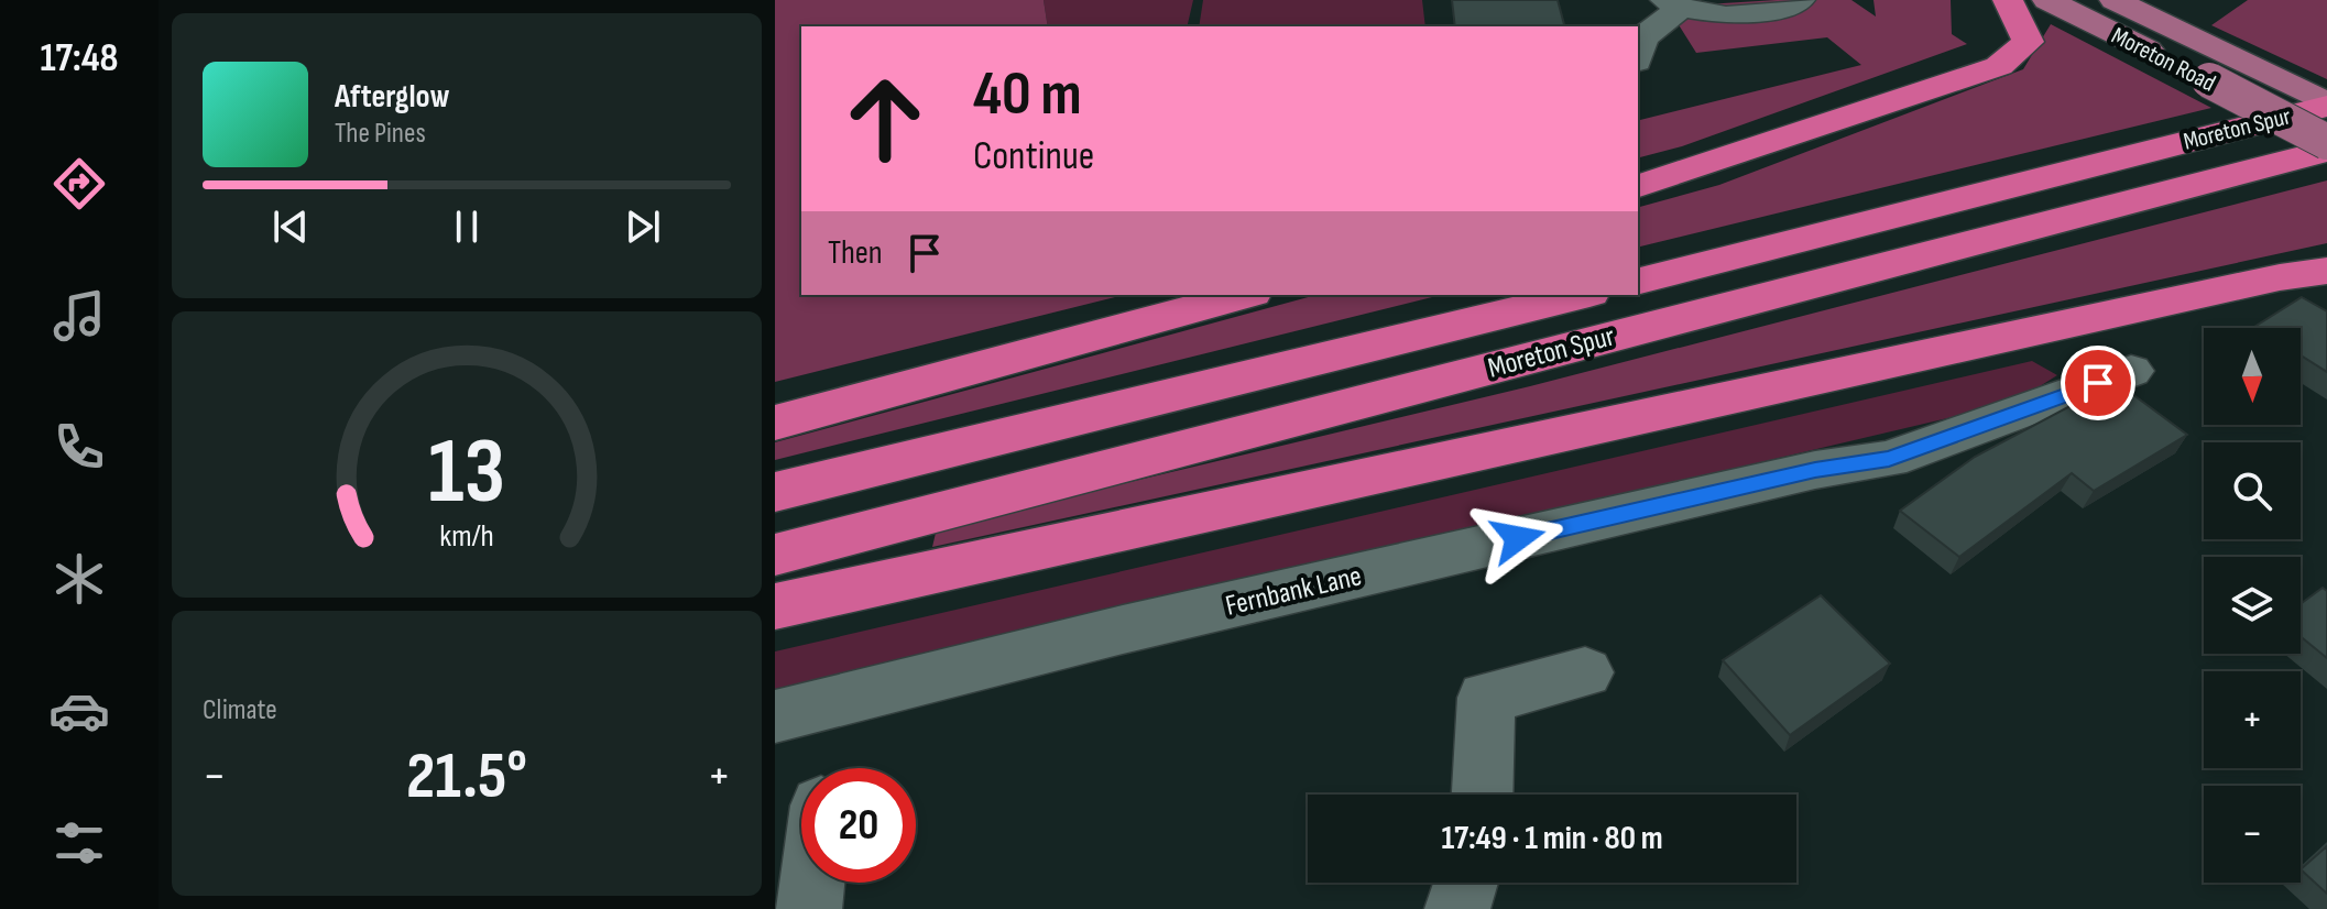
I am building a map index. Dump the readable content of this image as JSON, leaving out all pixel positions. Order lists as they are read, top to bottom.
{
  "streets": {
    "highway": ["Moreton Spur"],
    "main road": ["Moreton Road"],
    "street": ["Fernbank Lane"]
  },
  "crossings": [
    ["Moreton Road", "Moreton Spur"]
  ],
  "north": "bottom",
  "page": {
    "tabs": "17:48",
    "turn": ["40 m", "Continue"],
    "song": ["Afterglow", "The Pines"],
    "then": "Then",
    "map_buttons": ["+", "−"],
    "tile": "Climate",
    "heat": ["−", "21.5°", "+"],
    "limit": "20",
    "trip": "17:49 · 1 min · 80 m",
    "gauge": ["13", "km/h"]
  }
}
